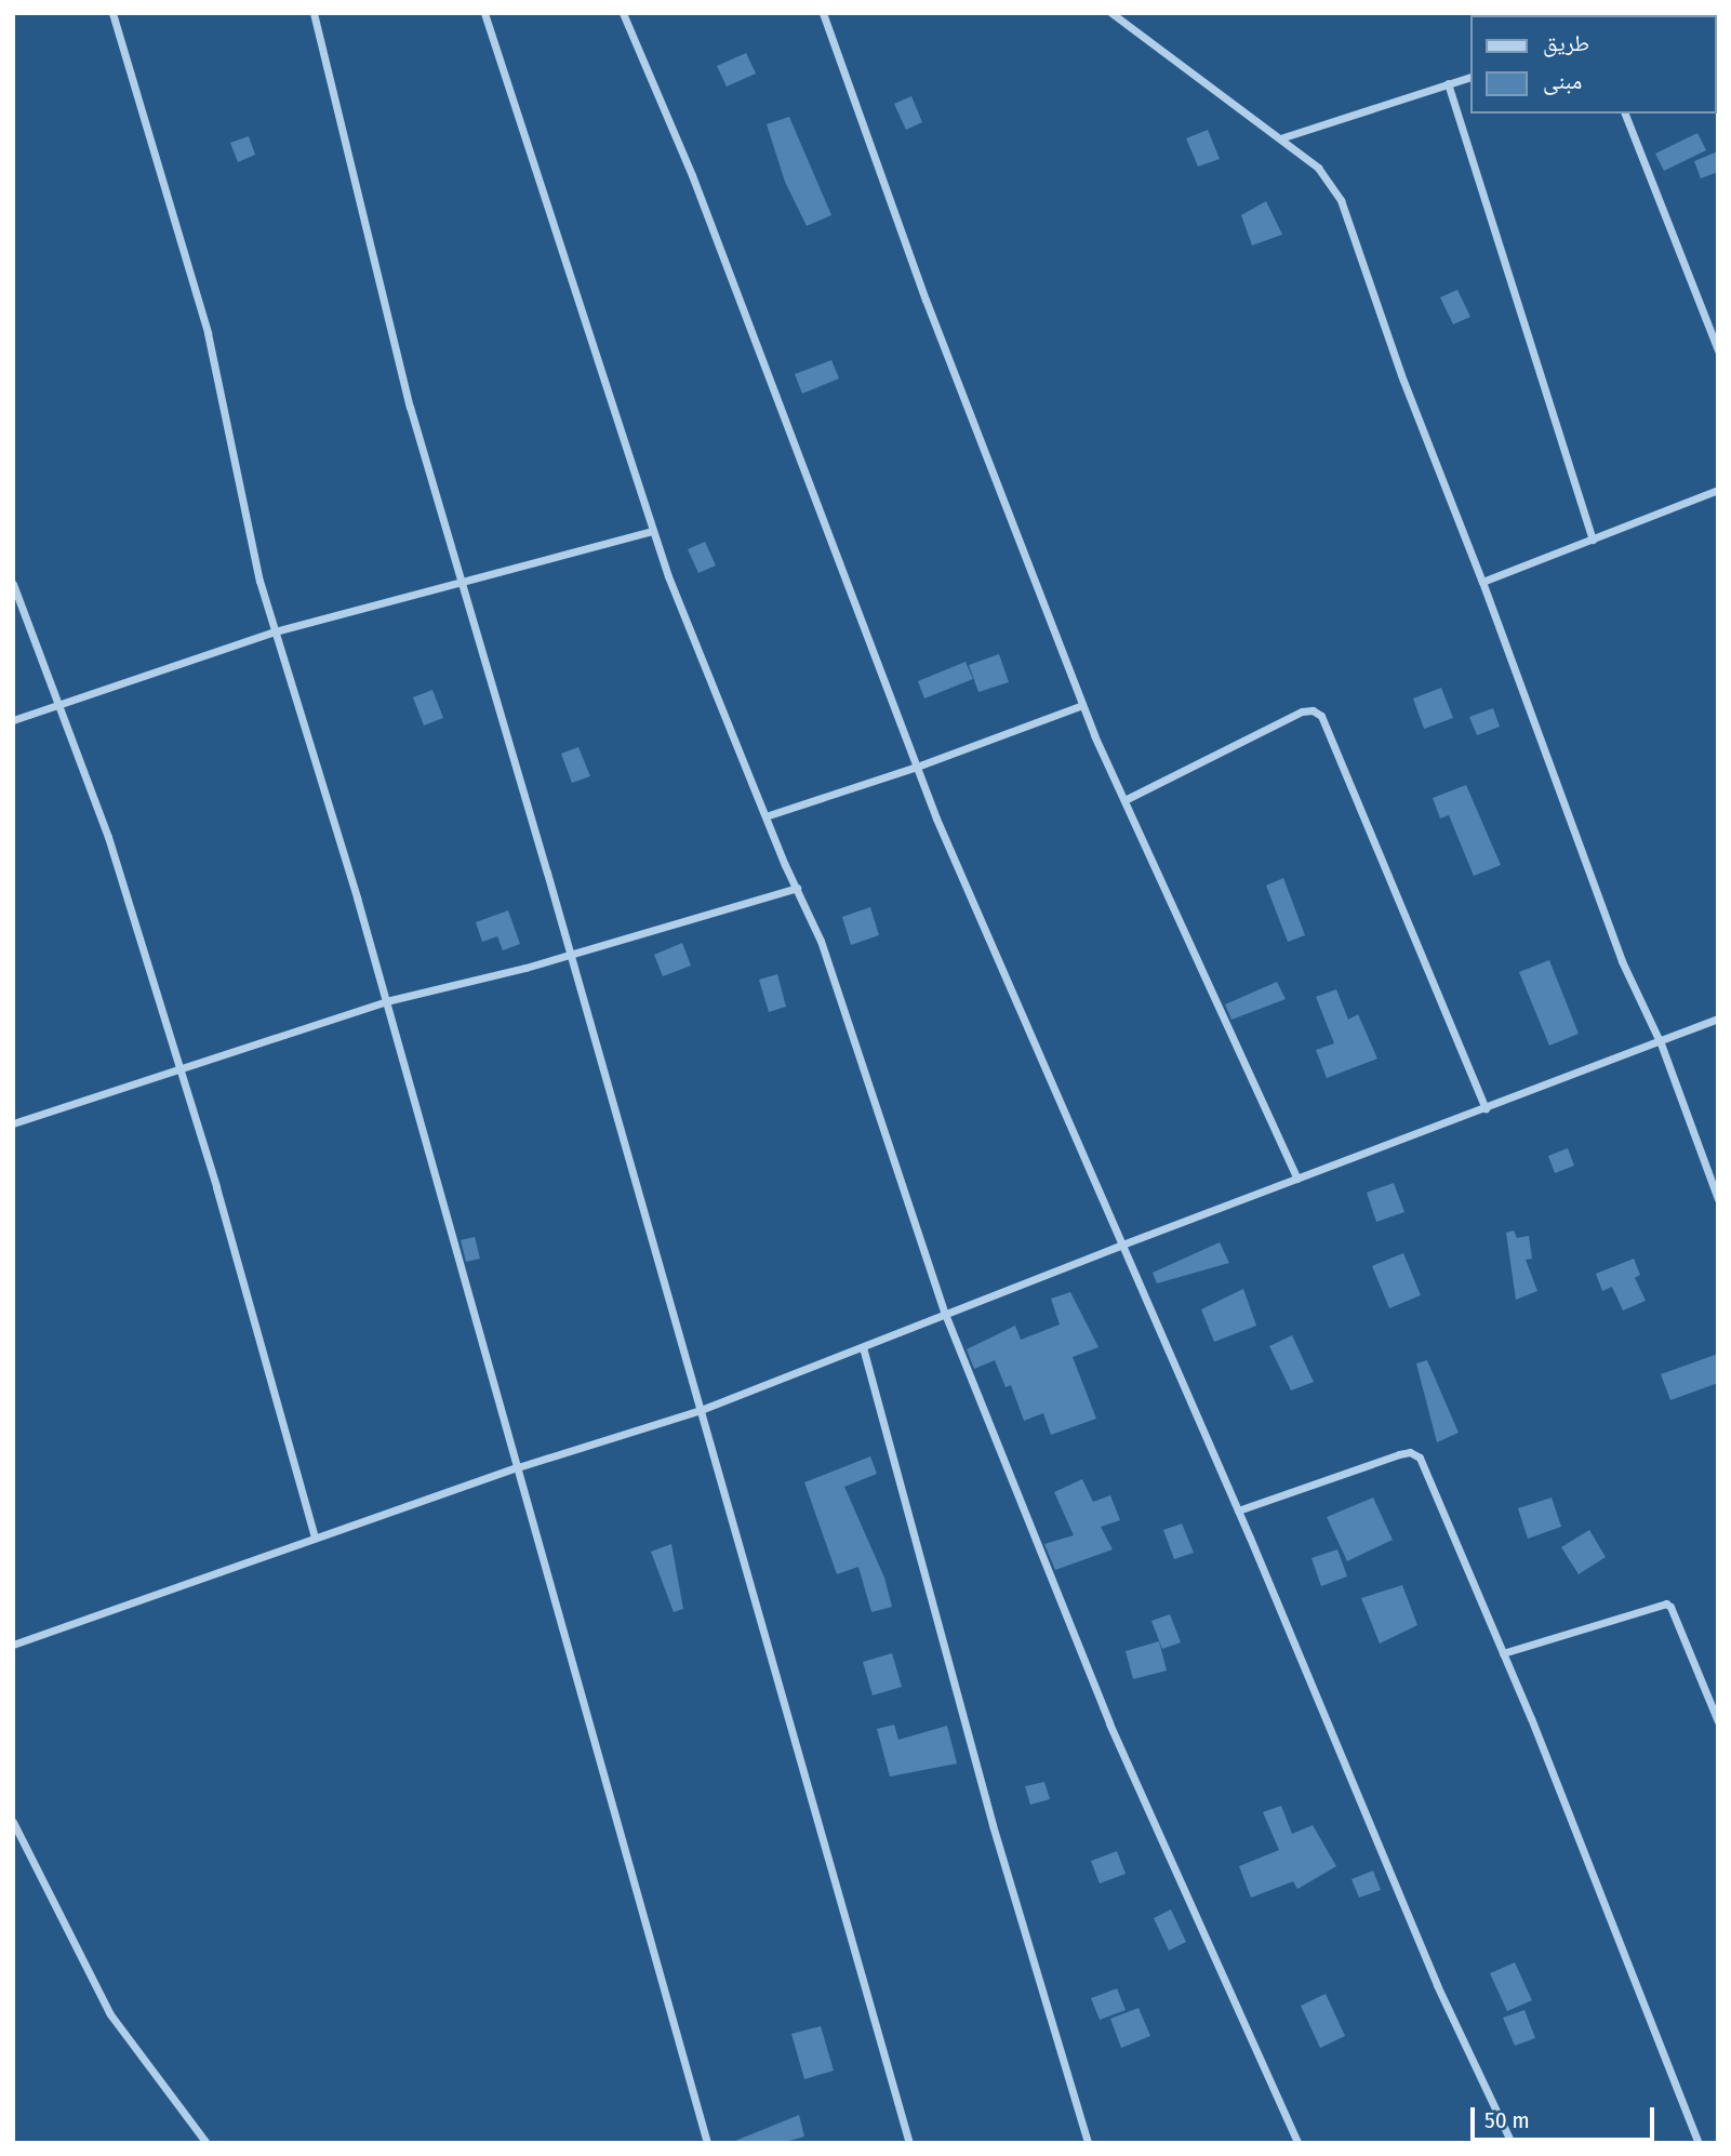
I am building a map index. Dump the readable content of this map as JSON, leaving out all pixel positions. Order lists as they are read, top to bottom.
{
  "legend": ["طريق", "مبنى"],
  "scale_bar": "50 m"
}
